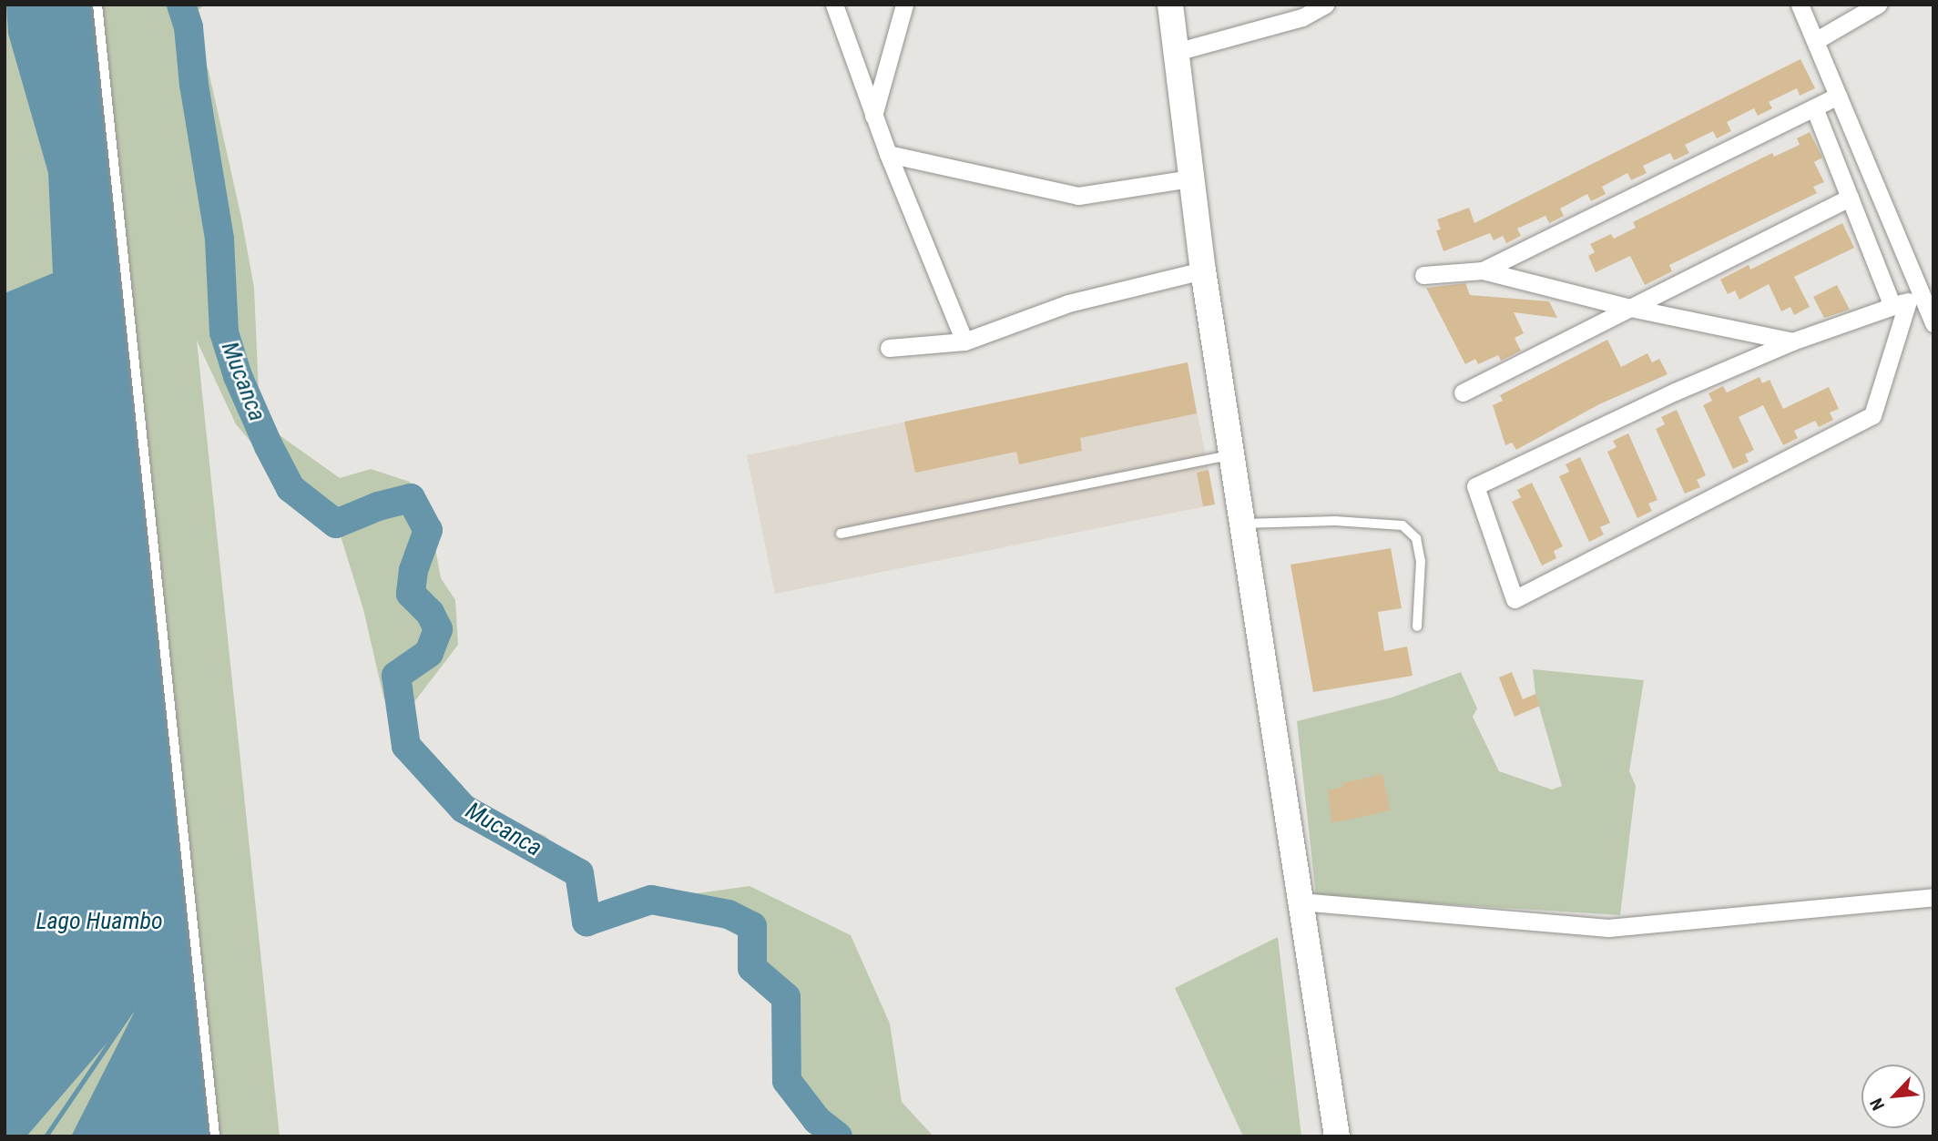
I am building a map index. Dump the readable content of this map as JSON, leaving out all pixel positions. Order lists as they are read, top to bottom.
{
  "water": ["Mucanca", "Lago Huambo"],
  "north": "bottom left"
}
